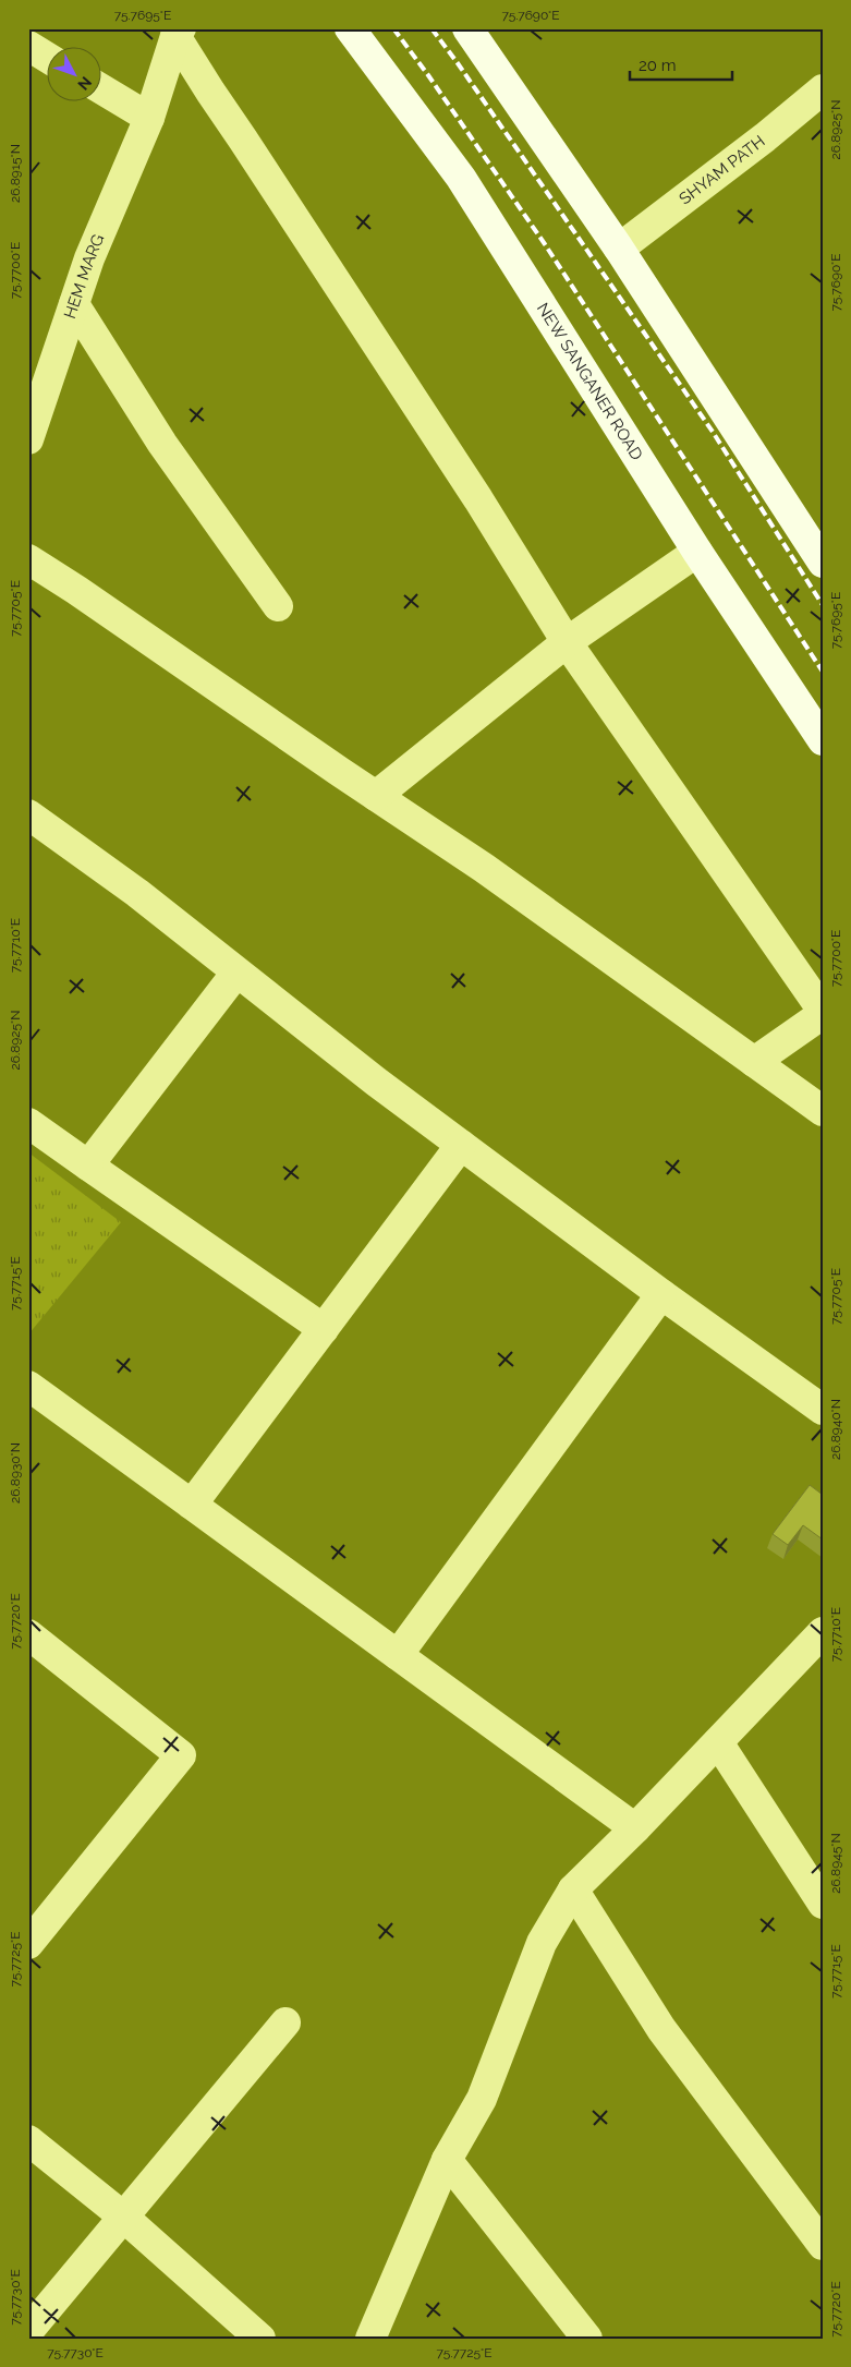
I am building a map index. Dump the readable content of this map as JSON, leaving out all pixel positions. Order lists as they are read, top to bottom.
{
  "streets": {
    "main road": ["NEW SANGANER ROAD"],
    "street": ["SHYAM PATH", "HEM MARG"]
  },
  "scale_bar": "20 m",
  "north": "bottom right",
  "coordinates": [
    "75.7695°E",
    "75.7690°E",
    "26.8925°N",
    "26.8915°N",
    "75.7700°E",
    "75.7705°E",
    "75.7710°E",
    "75.7715°E",
    "26.8940°N",
    "26.8930°N",
    "75.7720°E",
    "26.8945°N",
    "75.7725°E",
    "75.7730°E"
  ]
}
